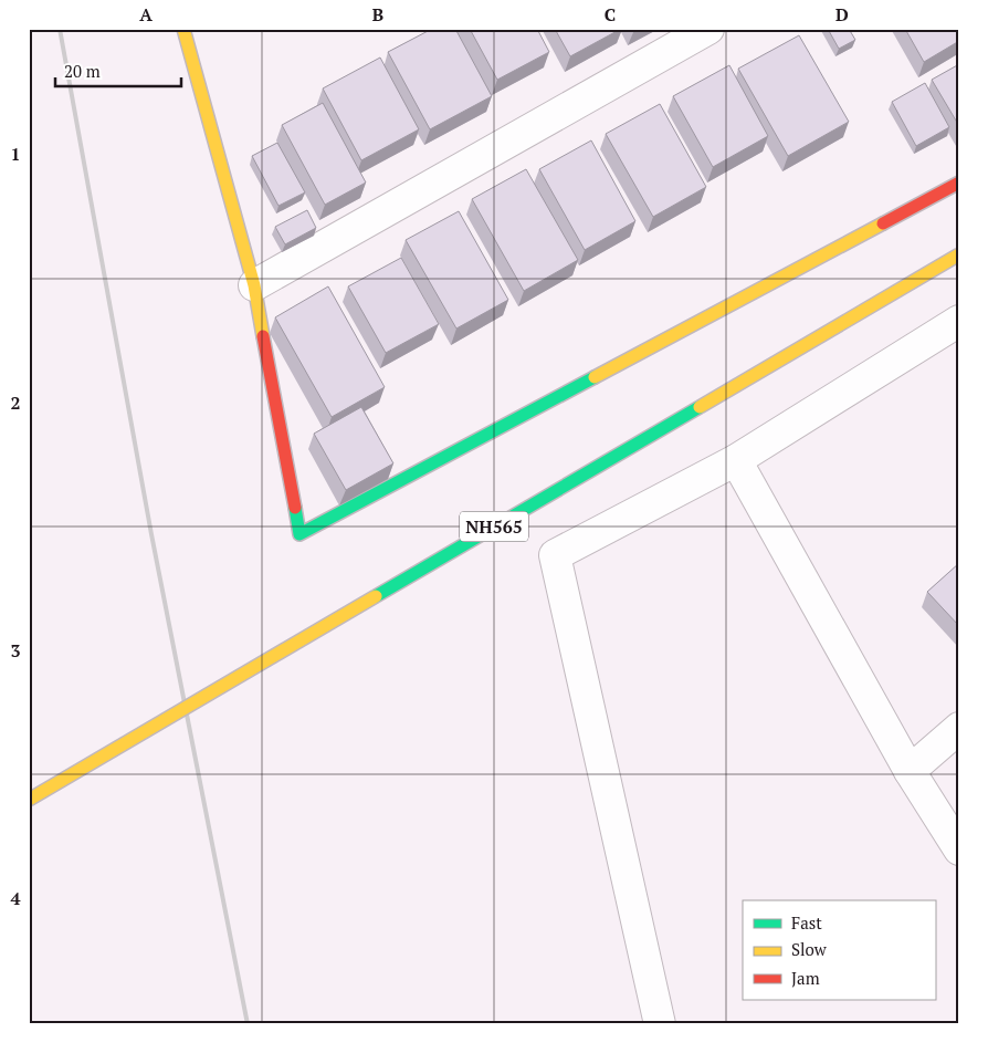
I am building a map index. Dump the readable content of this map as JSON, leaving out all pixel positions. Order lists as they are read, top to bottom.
{
  "streets": {
    "main road": ["NH565"]
  },
  "legend": ["Fast", "Slow", "Jam"],
  "scale_bar": "20 m",
  "grid": {
    "columns": [
      "A",
      "B",
      "C",
      "D"
    ],
    "rows": [
      "1",
      "2",
      "3",
      "4"
    ]
  }
}
